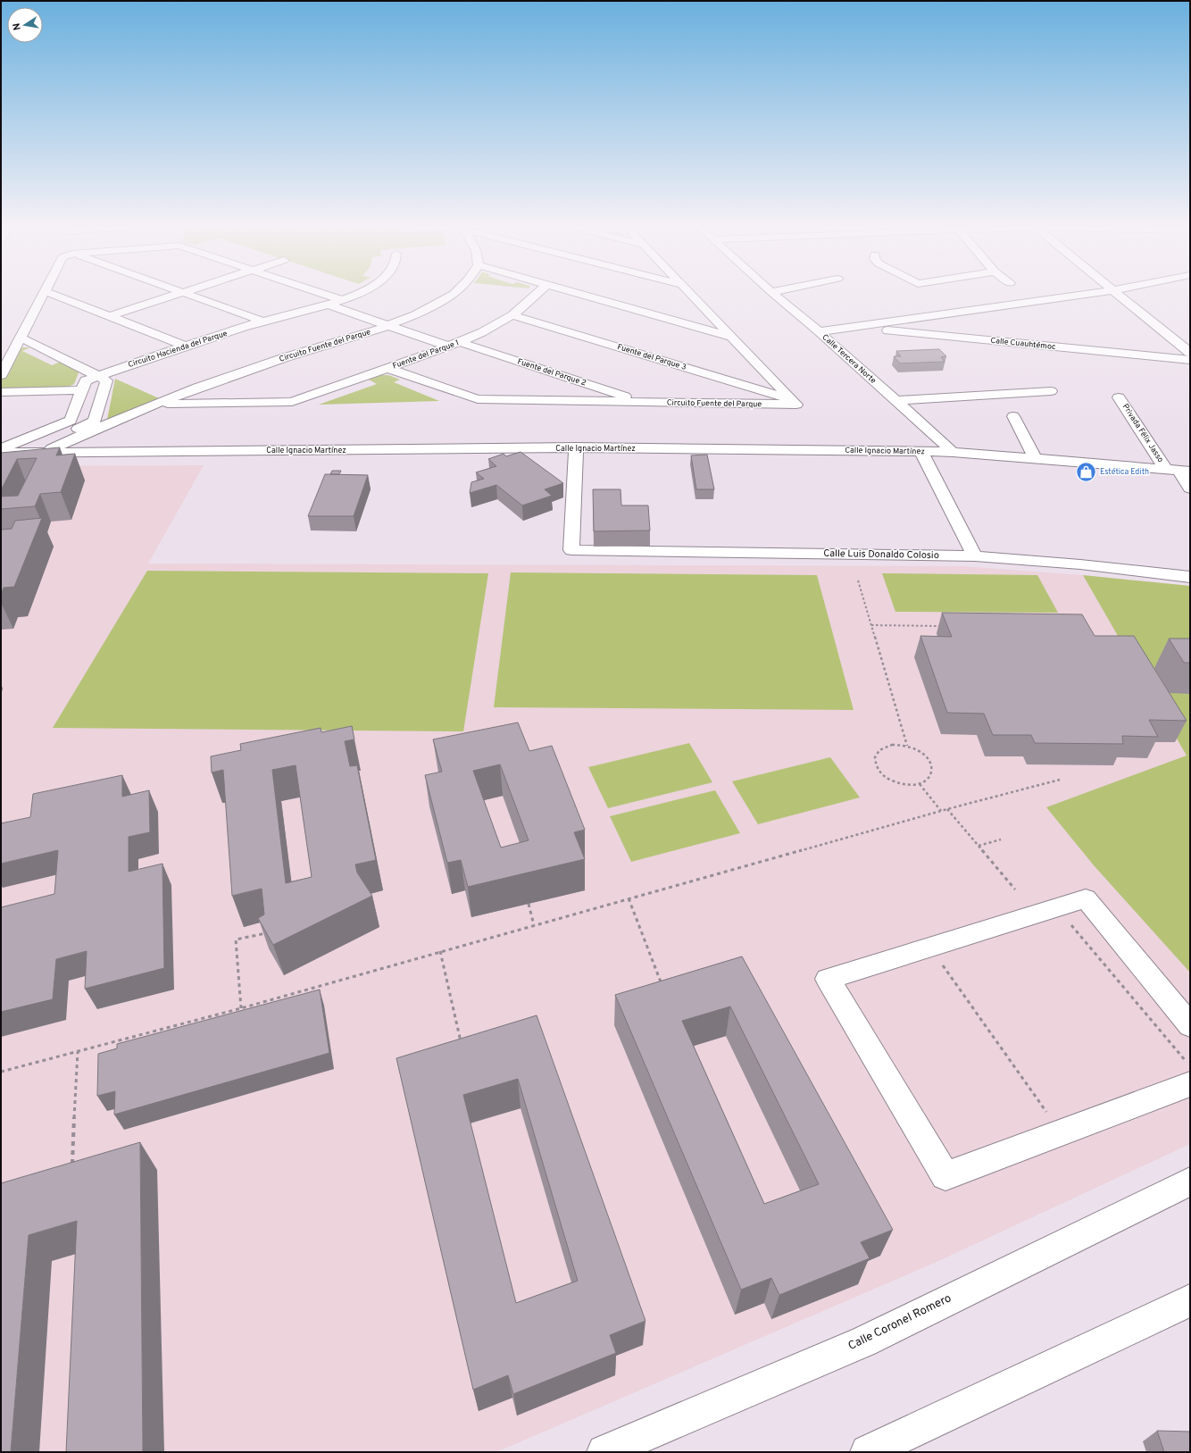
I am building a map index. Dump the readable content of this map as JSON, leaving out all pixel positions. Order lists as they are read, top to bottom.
{
  "streets": {
    "street": [
      "Calle Cuauhtémoc",
      "Circuito Fuente del Parque",
      "Circuito Hacienda del Parque",
      "Fuente del Parque 1",
      "Fuente del Parque 3",
      "Calle Tercera Norte",
      "Fuente del Parque 2",
      "Privada Félix Jasso",
      "Calle Ignacio Martínez",
      "Calle Luis Donaldo Colosio",
      "Calle Coronel Romero"
    ]
  },
  "crossings": [
    ["Circuito Fuente del Parque", "Fuente del Parque 1"],
    ["Circuito Fuente del Parque", "Fuente del Parque 3"],
    ["Circuito Fuente del Parque", "Fuente del Parque 2"],
    ["Circuito Fuente del Parque", "Calle Ignacio Martínez"],
    ["Circuito Hacienda del Parque", "Fuente del Parque 2"],
    ["Fuente del Parque 1", "Fuente del Parque 3"],
    ["Fuente del Parque 1", "Fuente del Parque 2"],
    ["Calle Tercera Norte", "Calle Ignacio Martínez"],
    ["Privada Félix Jasso", "Calle Ignacio Martínez"],
    ["Calle Ignacio Martínez", "Calle Luis Donaldo Colosio"]
  ],
  "places": {
    "shop": ["Estética Edith"]
  },
  "north": "left"
}
